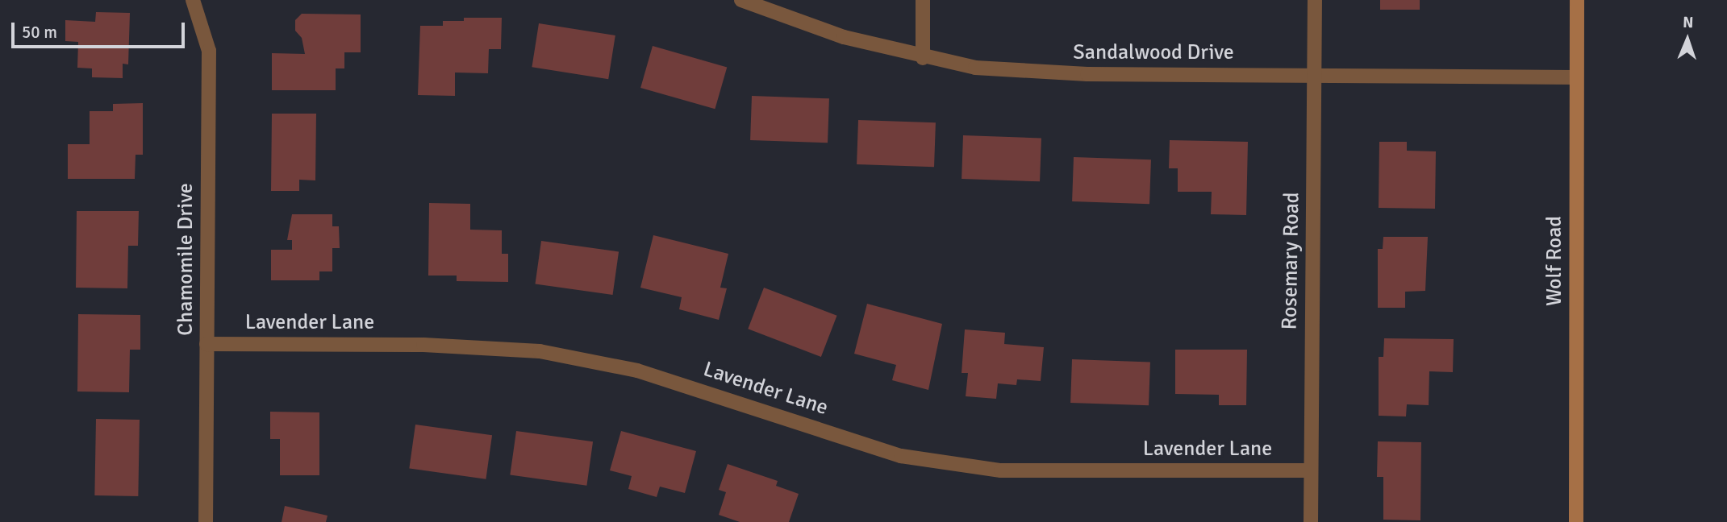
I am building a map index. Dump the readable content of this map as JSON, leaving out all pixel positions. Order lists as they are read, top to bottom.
{
  "streets": {
    "main road": ["Wolf Road"],
    "street": [
      "Sandalwood Drive",
      "Chamomile Drive",
      "Rosemary Road",
      "Lavender Lane"
    ]
  },
  "crossings": [
    ["Sandalwood Drive", "Rosemary Road"],
    ["Sandalwood Drive", "Wolf Road"],
    ["Chamomile Drive", "Lavender Lane"],
    ["Rosemary Road", "Lavender Lane"]
  ],
  "scale_bar": "50 m",
  "north": "top"
}
